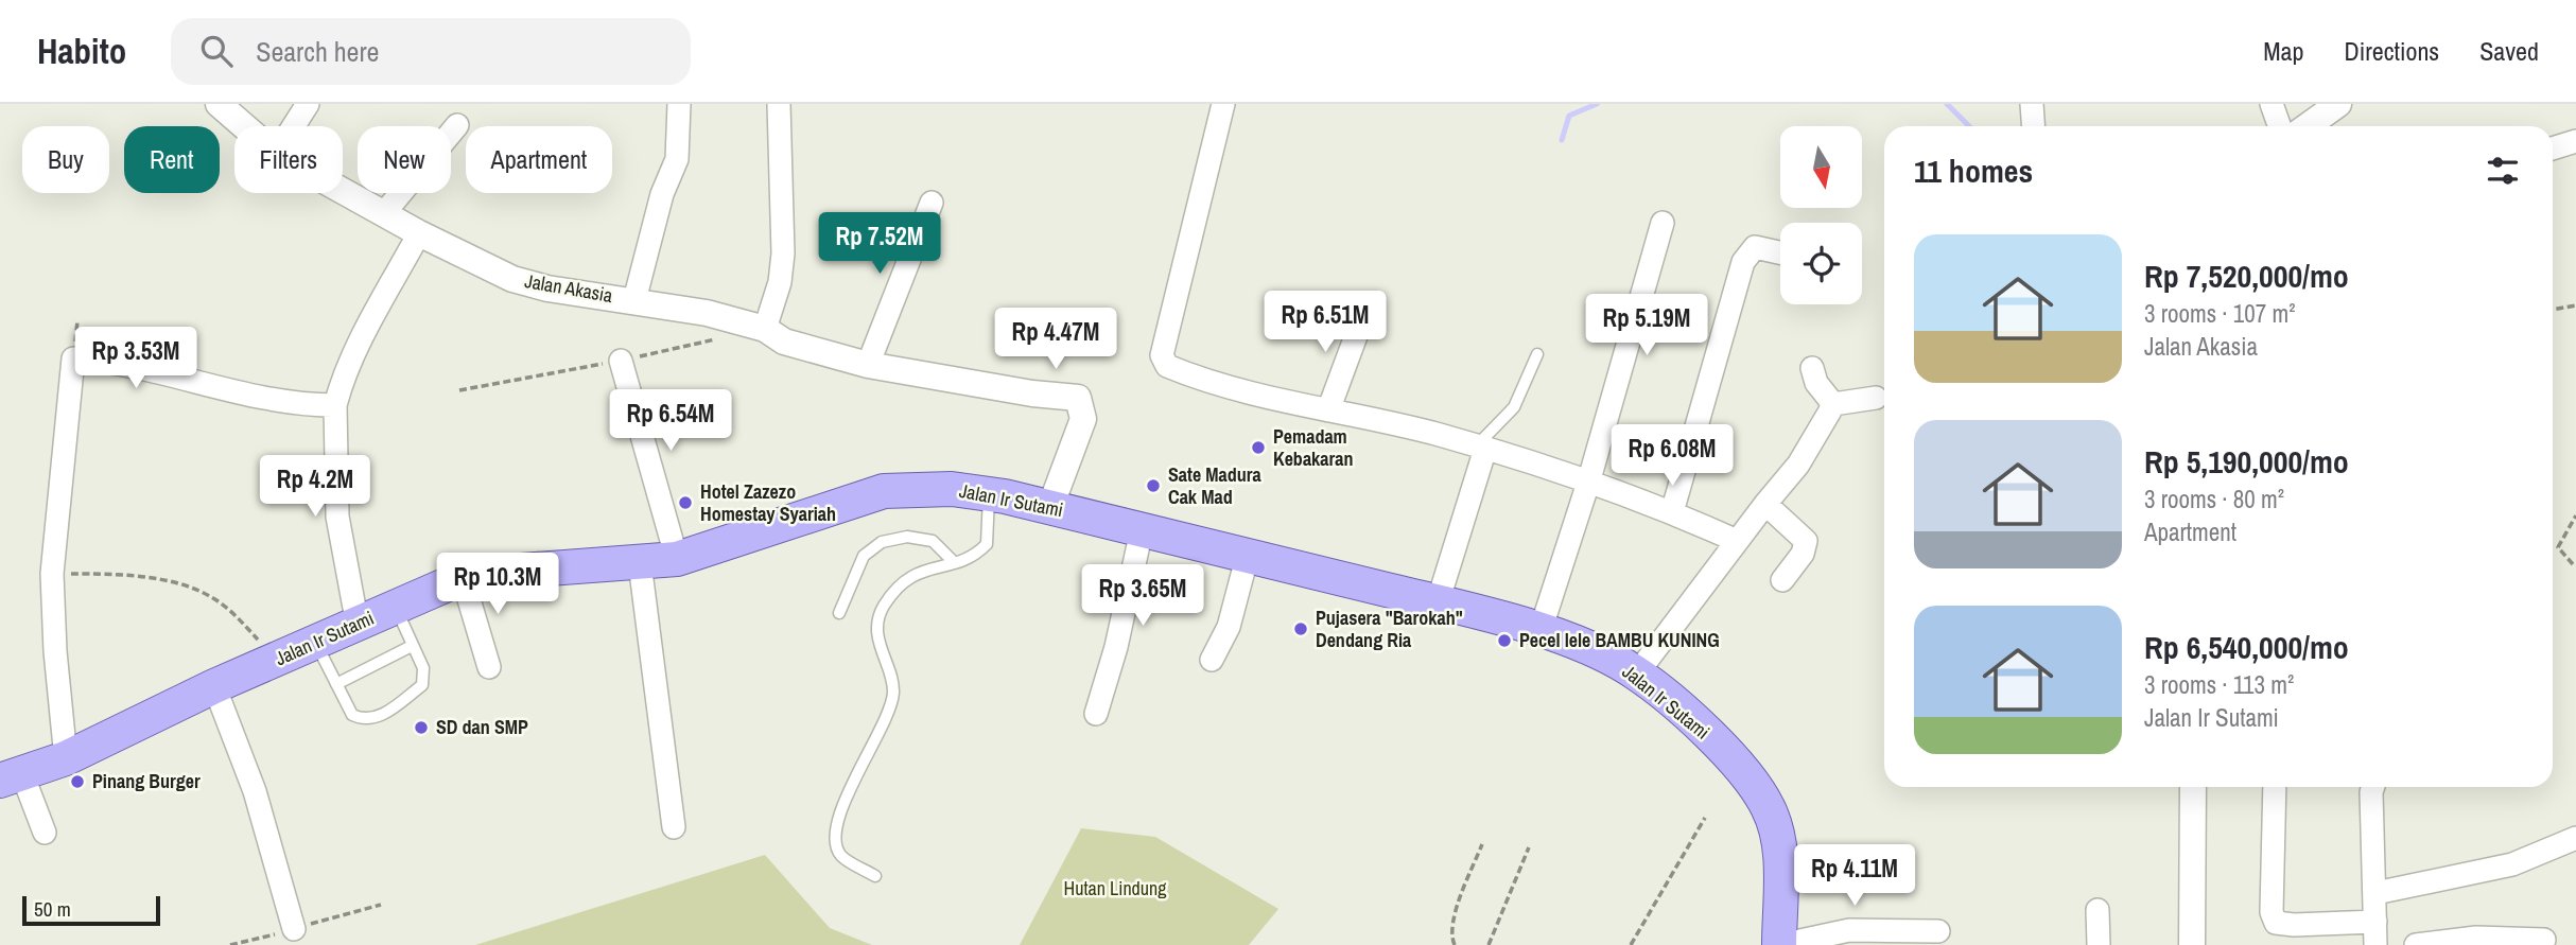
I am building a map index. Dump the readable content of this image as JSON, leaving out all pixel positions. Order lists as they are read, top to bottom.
{
  "streets": {
    "main road": ["Jalan Ir Sutami"],
    "street": ["Jalan Akasia"]
  },
  "crossings": [
    ["Jalan Akasia", "Jalan Ir Sutami"]
  ],
  "parks": ["Hutan Lindung"],
  "places": [
    "Pemadam Kebakaran",
    "Sate Madura Cak Mad",
    "Hotel Zazezo Homestay Syariah",
    "Pujasera \"Barokah\" Dendang Ria",
    "Pecel lele BAMBU KUNING",
    "SD dan SMP",
    "Pinang Burger"
  ],
  "scale_bar": "50 m",
  "north": "bottom",
  "page": {
    "header": "Habito",
    "search": "Search here",
    "nav": ["Map", "Directions", "Saved"],
    "chip": [
      "Buy",
      "Rent",
      "Filters",
      "New",
      "Apartment"
    ],
    "heading": "11 homes",
    "price": [
      "Rp 7.52M",
      "Rp 6.51M",
      "Rp 5.19M",
      "Rp 4.47M",
      "Rp 3.53M",
      "Rp 6.54M",
      "Rp 6.08M",
      "Rp 4.2M",
      "Rp 10.3M",
      "Rp 3.65M",
      "Rp 4.11M"
    ],
    "list": [
      {
        "name": "Rp 7,520,000/mo",
        "note": "3 rooms · 107 m² · Jalan Akasia"
      },
      {
        "name": "Rp 5,190,000/mo",
        "note": "3 rooms · 80 m² · Apartment"
      },
      {
        "name": "Rp 6,540,000/mo",
        "note": "3 rooms · 113 m² · Jalan Ir Sutami"
      }
    ],
    "scale": "50 m"
  }
}
